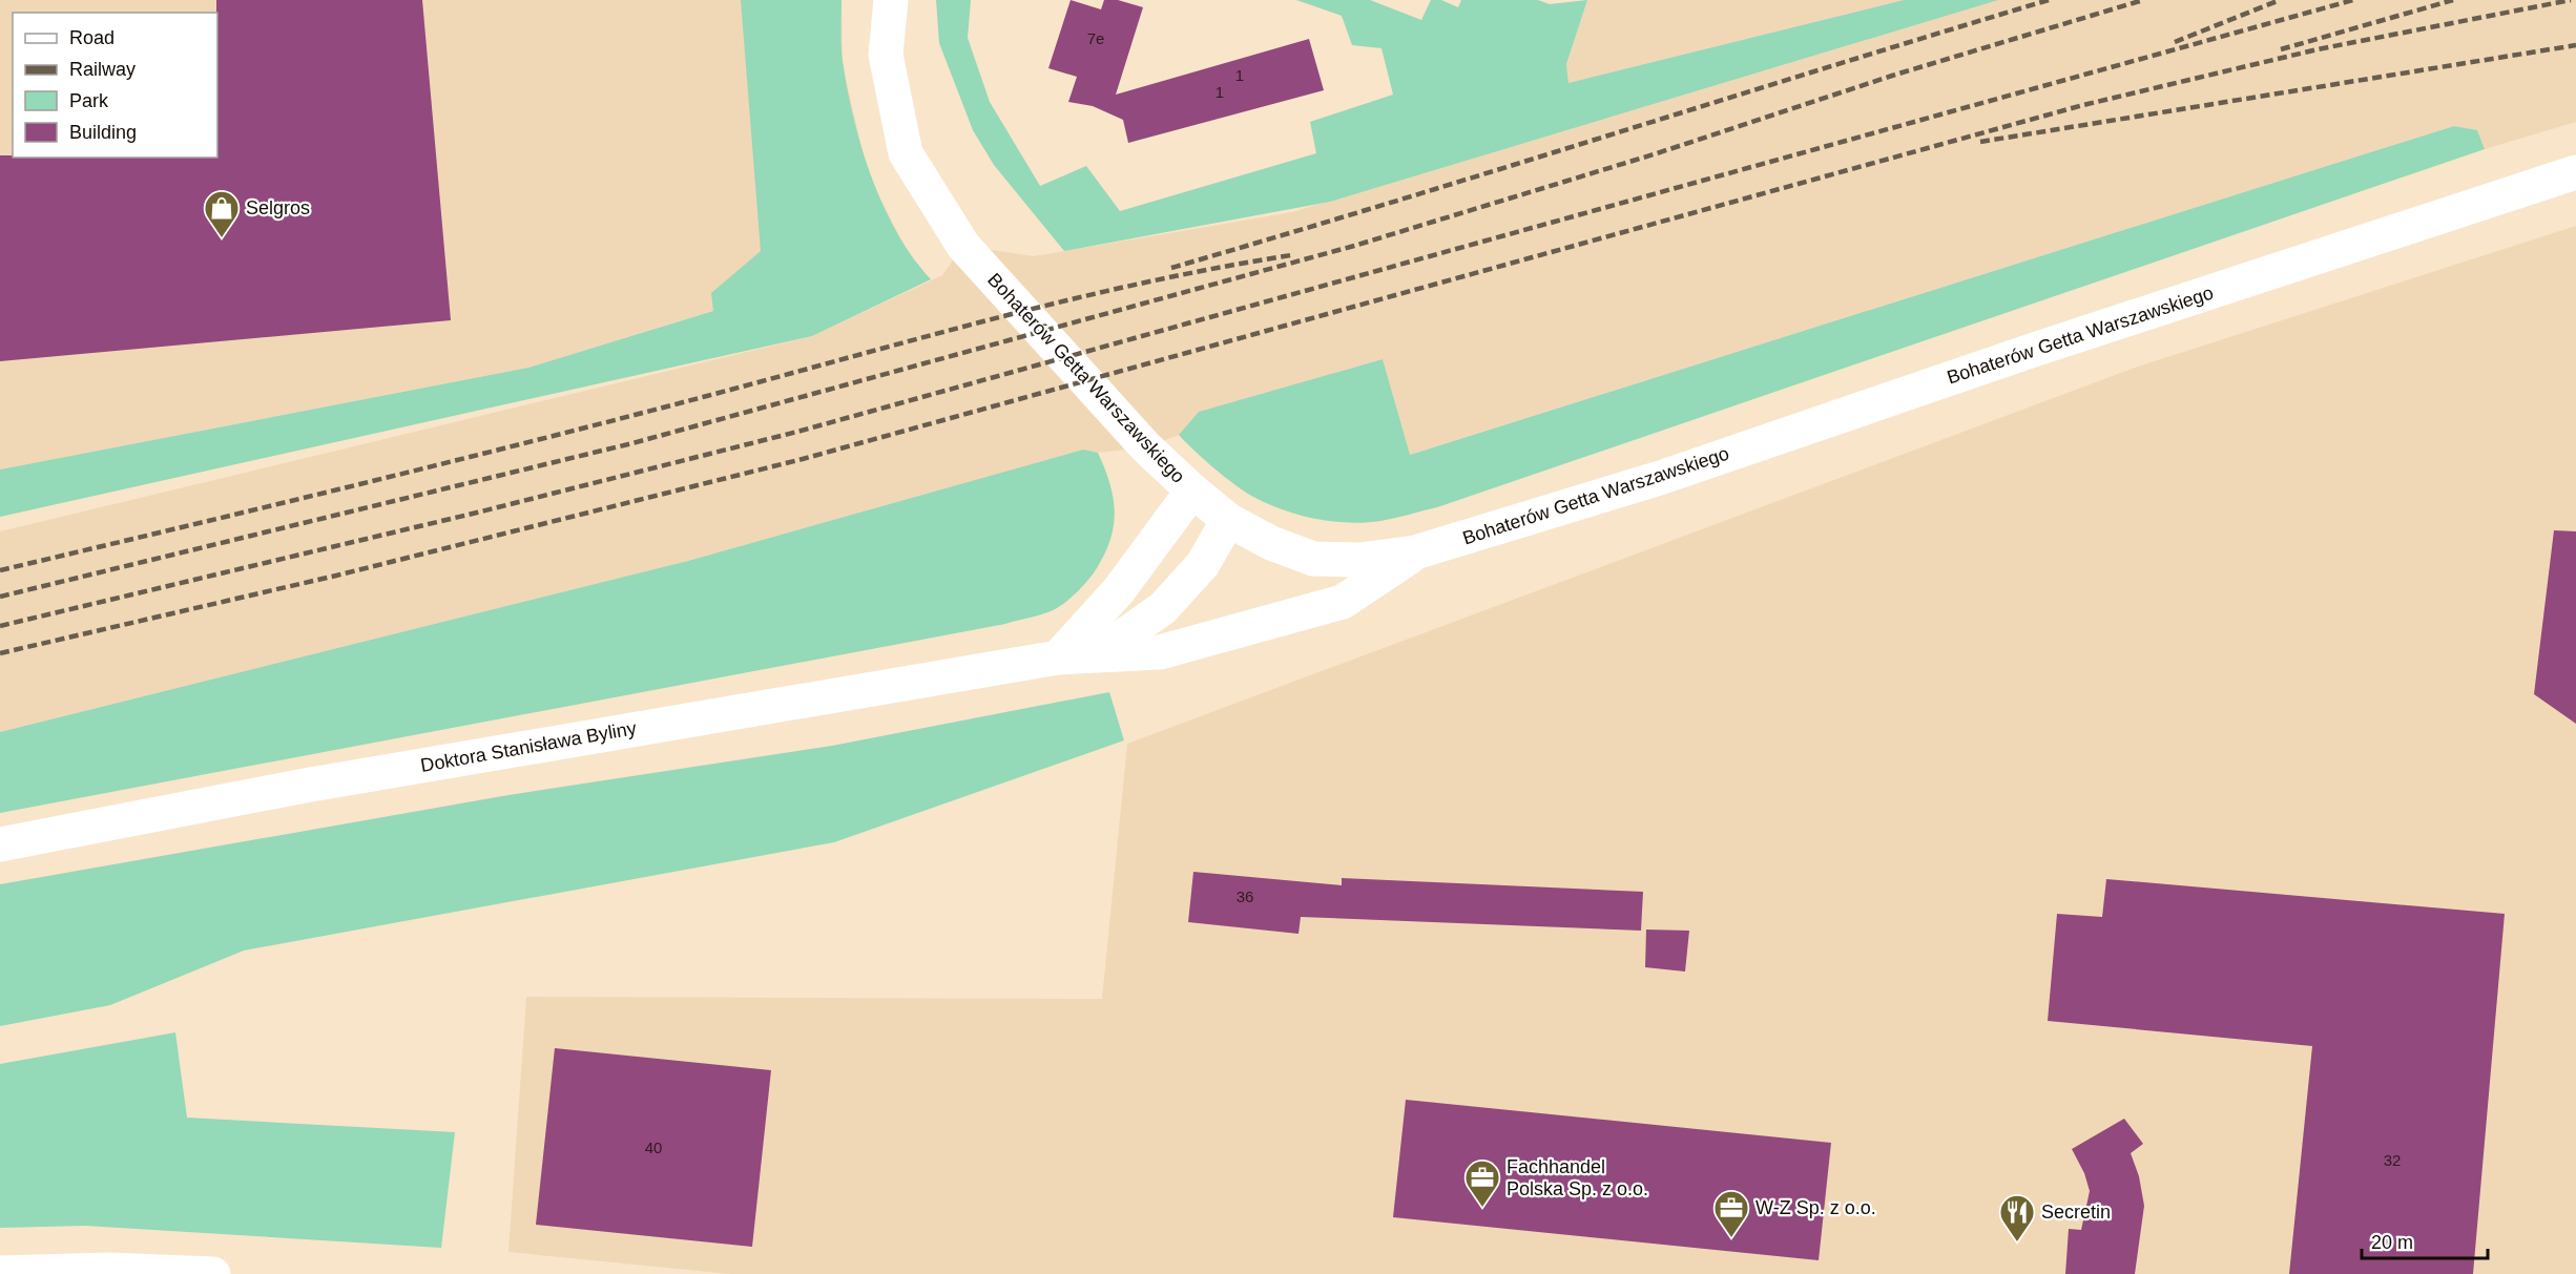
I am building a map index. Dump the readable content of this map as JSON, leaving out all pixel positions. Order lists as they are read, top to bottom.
{
  "streets": {
    "main road": ["Bohaterów Getta Warszawskiego", "Doktora Stanisława Byliny"]
  },
  "crossings": [
    ["Bohaterów Getta Warszawskiego", "Doktora Stanisława Byliny"]
  ],
  "places": {
    "shop": ["Selgros"],
    "office": ["Fachhandel Polska Sp. z o.o.", "W-Z Sp. z o.o."],
    "restaurant": ["Secretin"]
  },
  "house_numbers": [
    "7e",
    "1",
    "1",
    "36",
    "40",
    "32"
  ],
  "legend": [
    "Road",
    "Railway",
    "Park",
    "Building"
  ],
  "scale_bar": "20 m"
}
